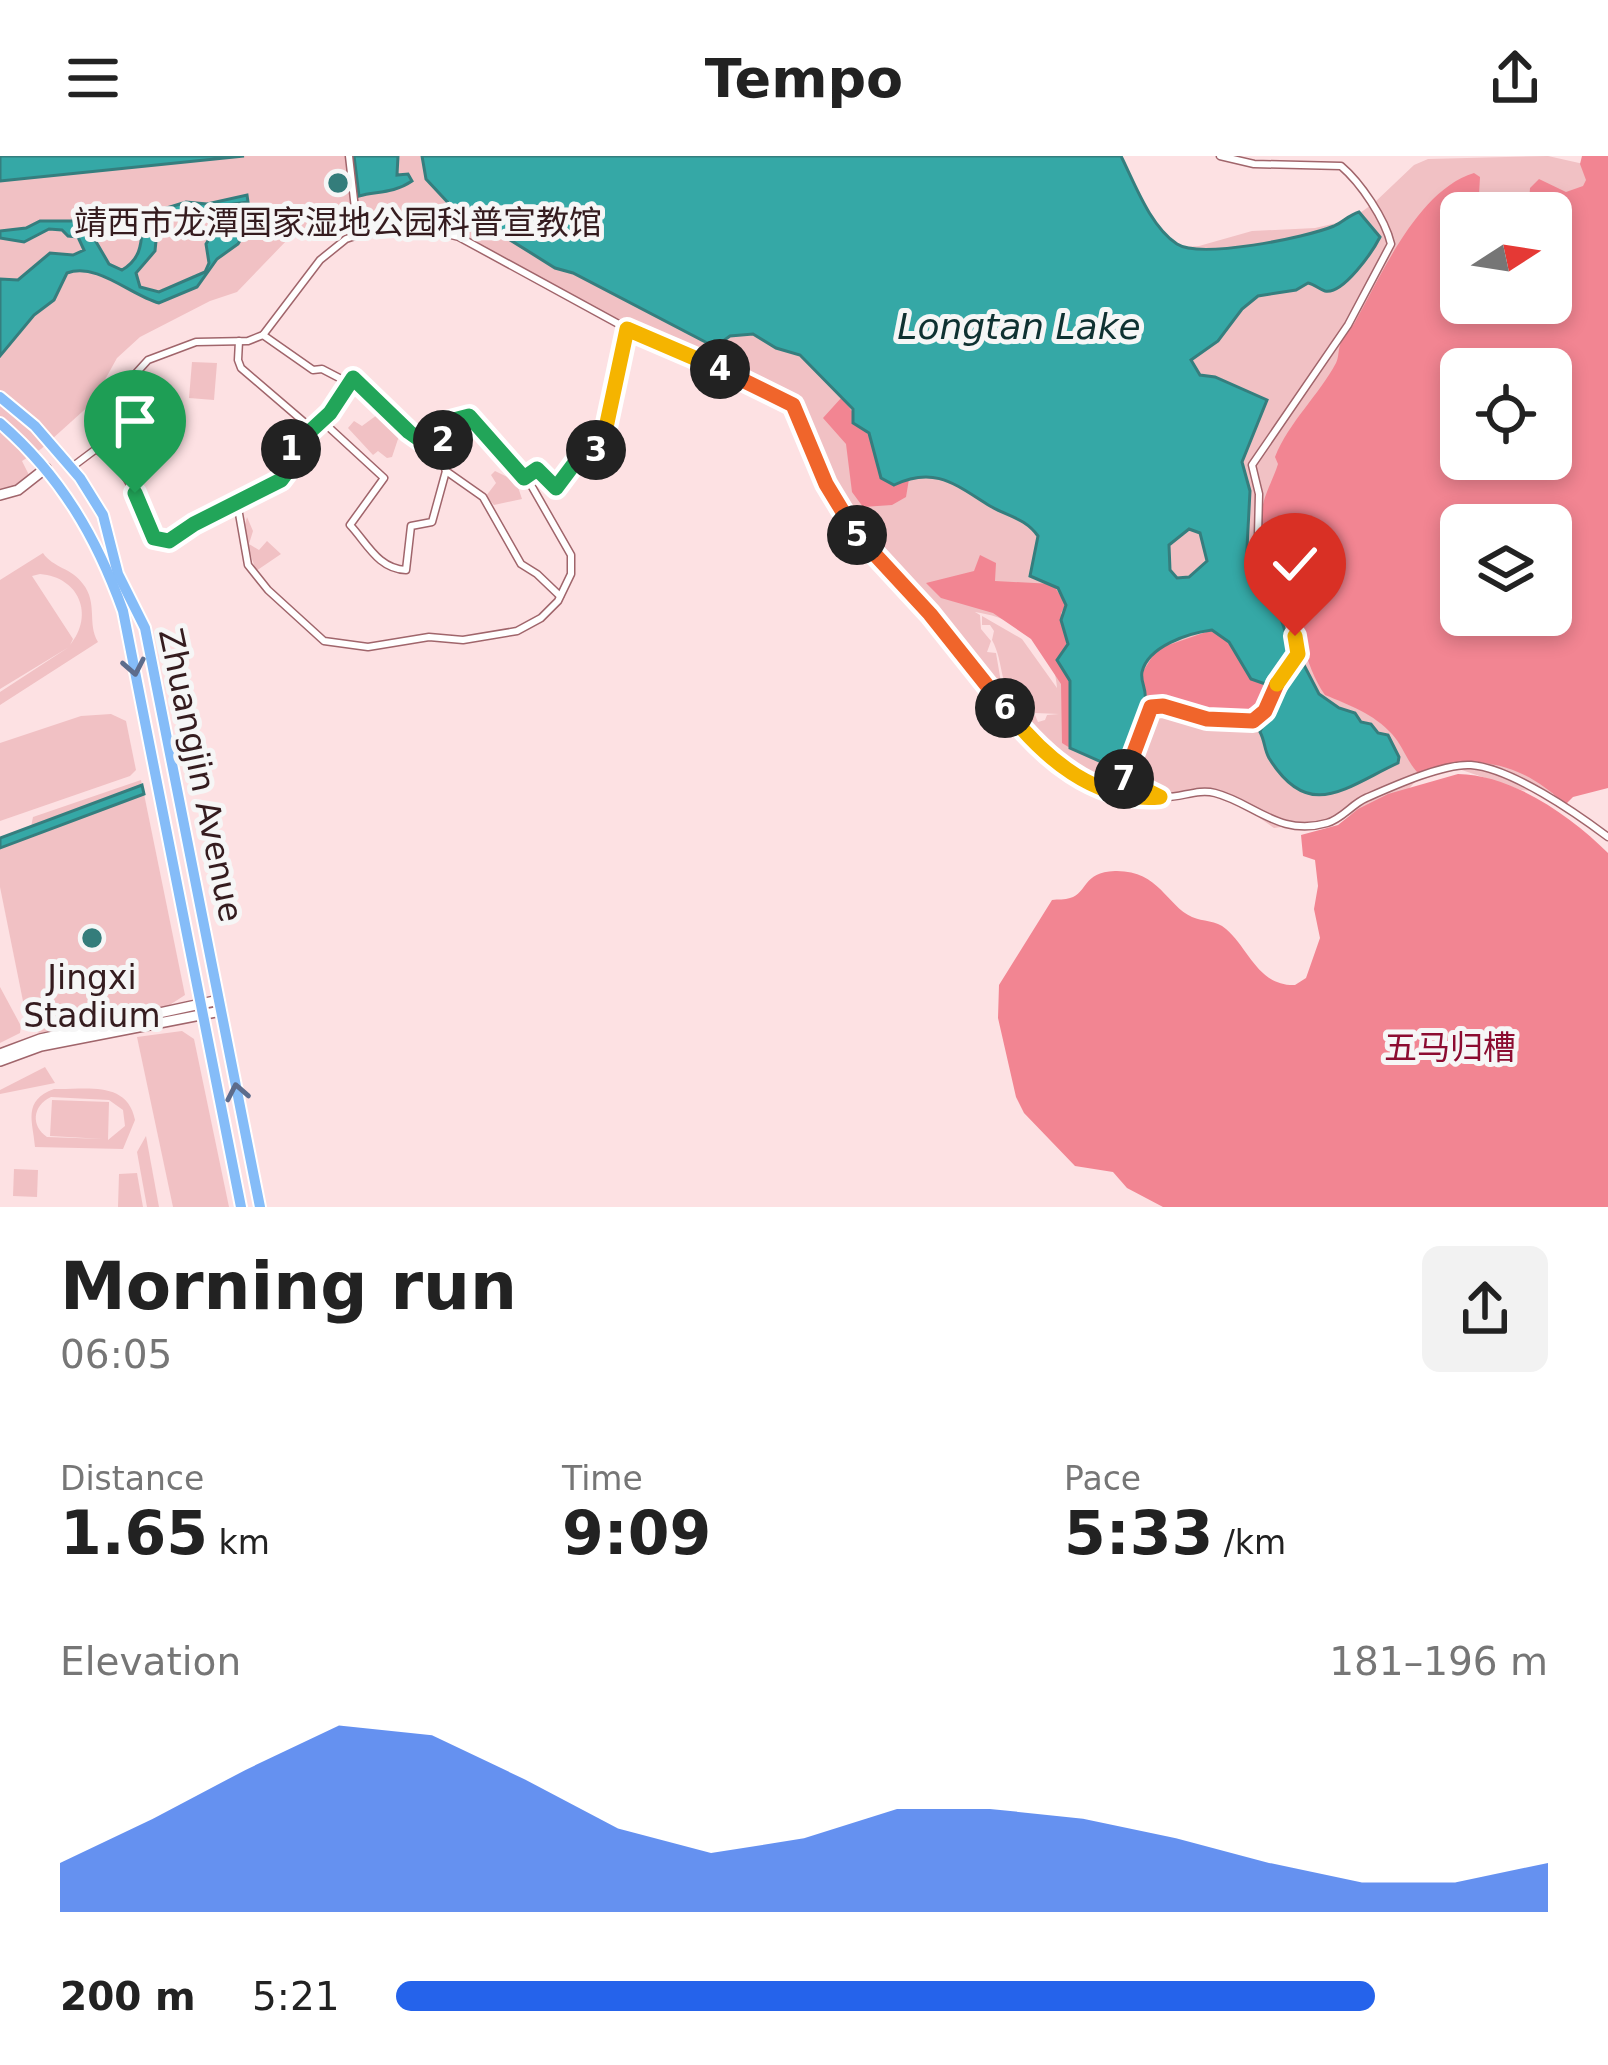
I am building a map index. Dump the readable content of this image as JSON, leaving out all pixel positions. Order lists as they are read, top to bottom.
{
  "streets": {
    "main road": ["Zhuangjin Avenue"]
  },
  "water": ["Longtan Lake"],
  "parks": ["五马归槽"],
  "places": ["靖西市龙潭国家湿地公园科普宣教馆", "Jingxi Stadium"],
  "north": "right",
  "page": {
    "header": "Tempo",
    "pins": [
      "4",
      "2",
      "1",
      "3",
      "5",
      "6",
      "7"
    ],
    "heading": ["Morning run", "06:05"],
    "stats": [
      ["Distance", "1.65 km"],
      ["Time", "9:09"],
      ["Pace", "5:33 /km"]
    ],
    "chart": ["Elevation", "181–196 m"],
    "list": [
      {
        "name": "200 m",
        "note": "5:21"
      }
    ]
  }
}
